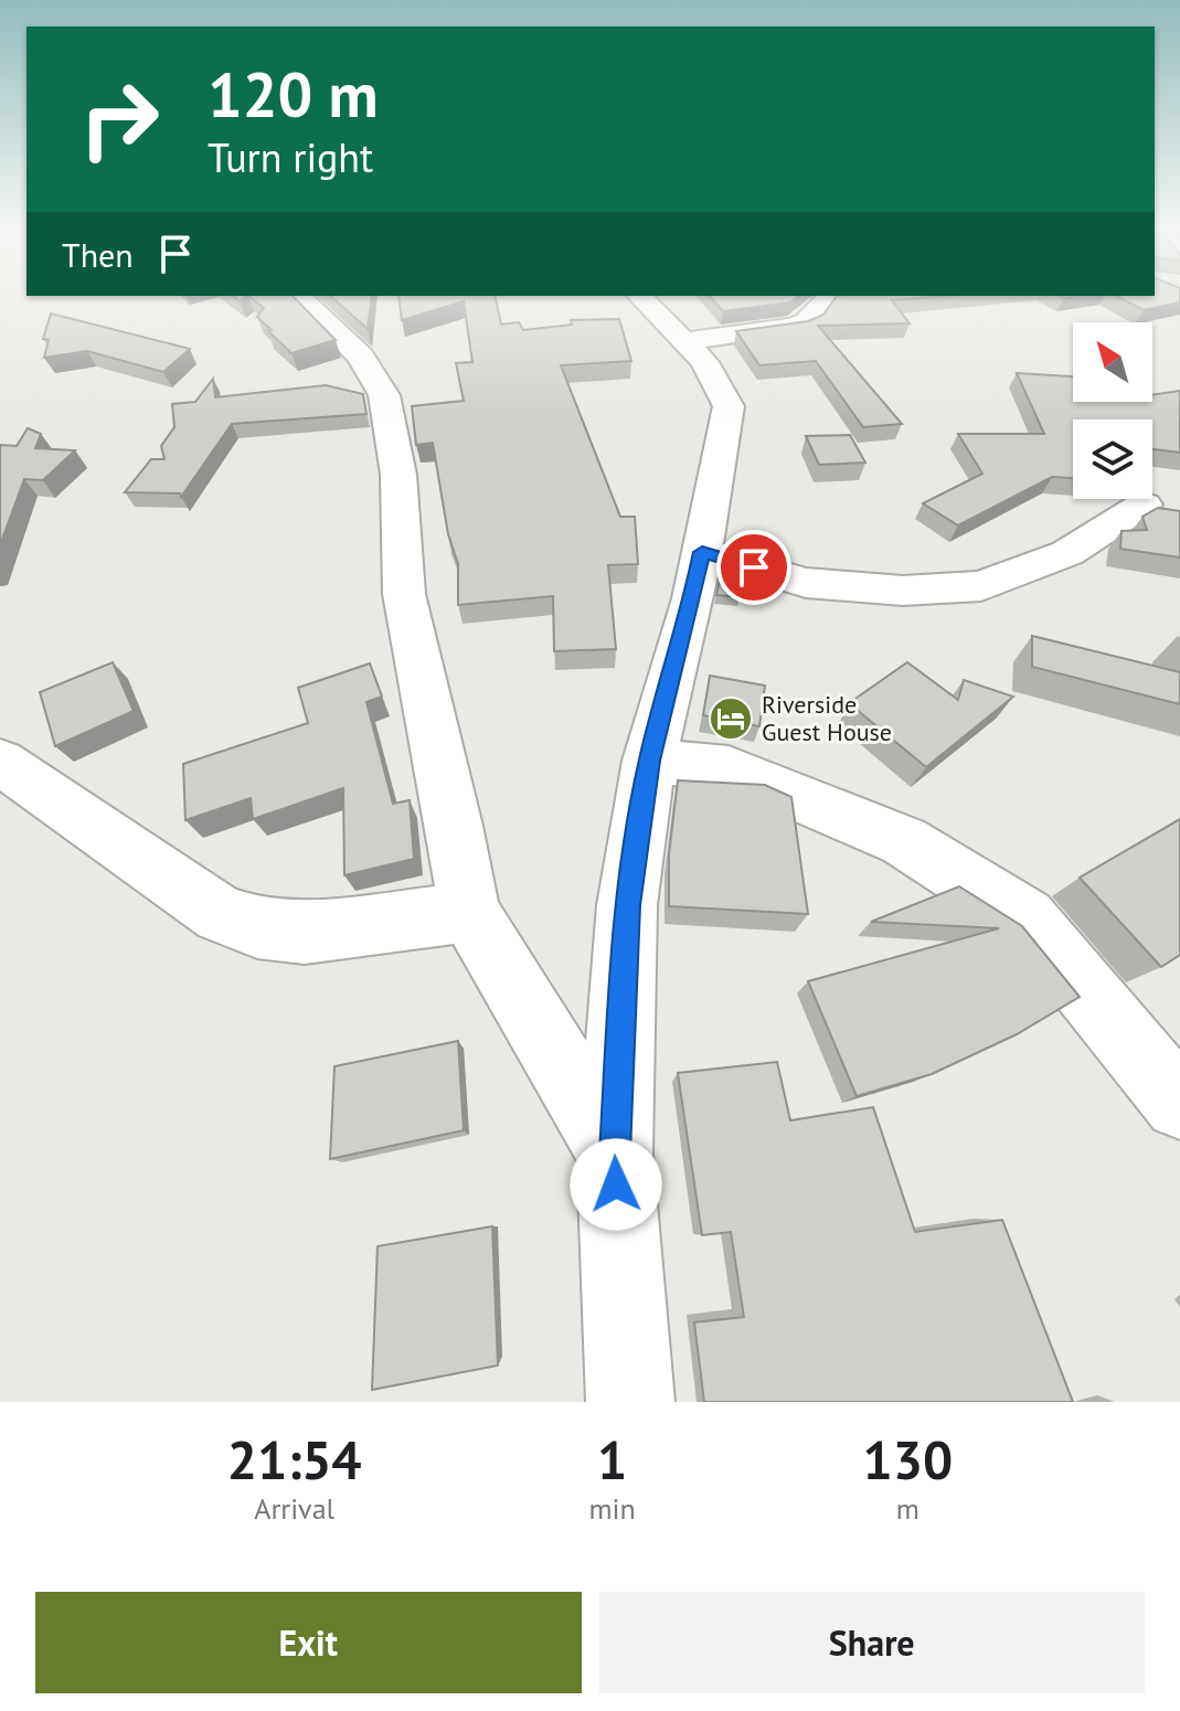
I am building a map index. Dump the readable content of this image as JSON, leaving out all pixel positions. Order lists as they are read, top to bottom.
{
  "places": {
    "hotel": ["Riverside Guest House"]
  },
  "north": "top left",
  "page": {
    "turn": ["120 m", "Turn right"],
    "then": "Then",
    "eta": [
      "21:54",
      "Arrival",
      "1",
      "min",
      "130",
      "m"
    ],
    "buttons": ["Exit", "Share"]
  }
}
